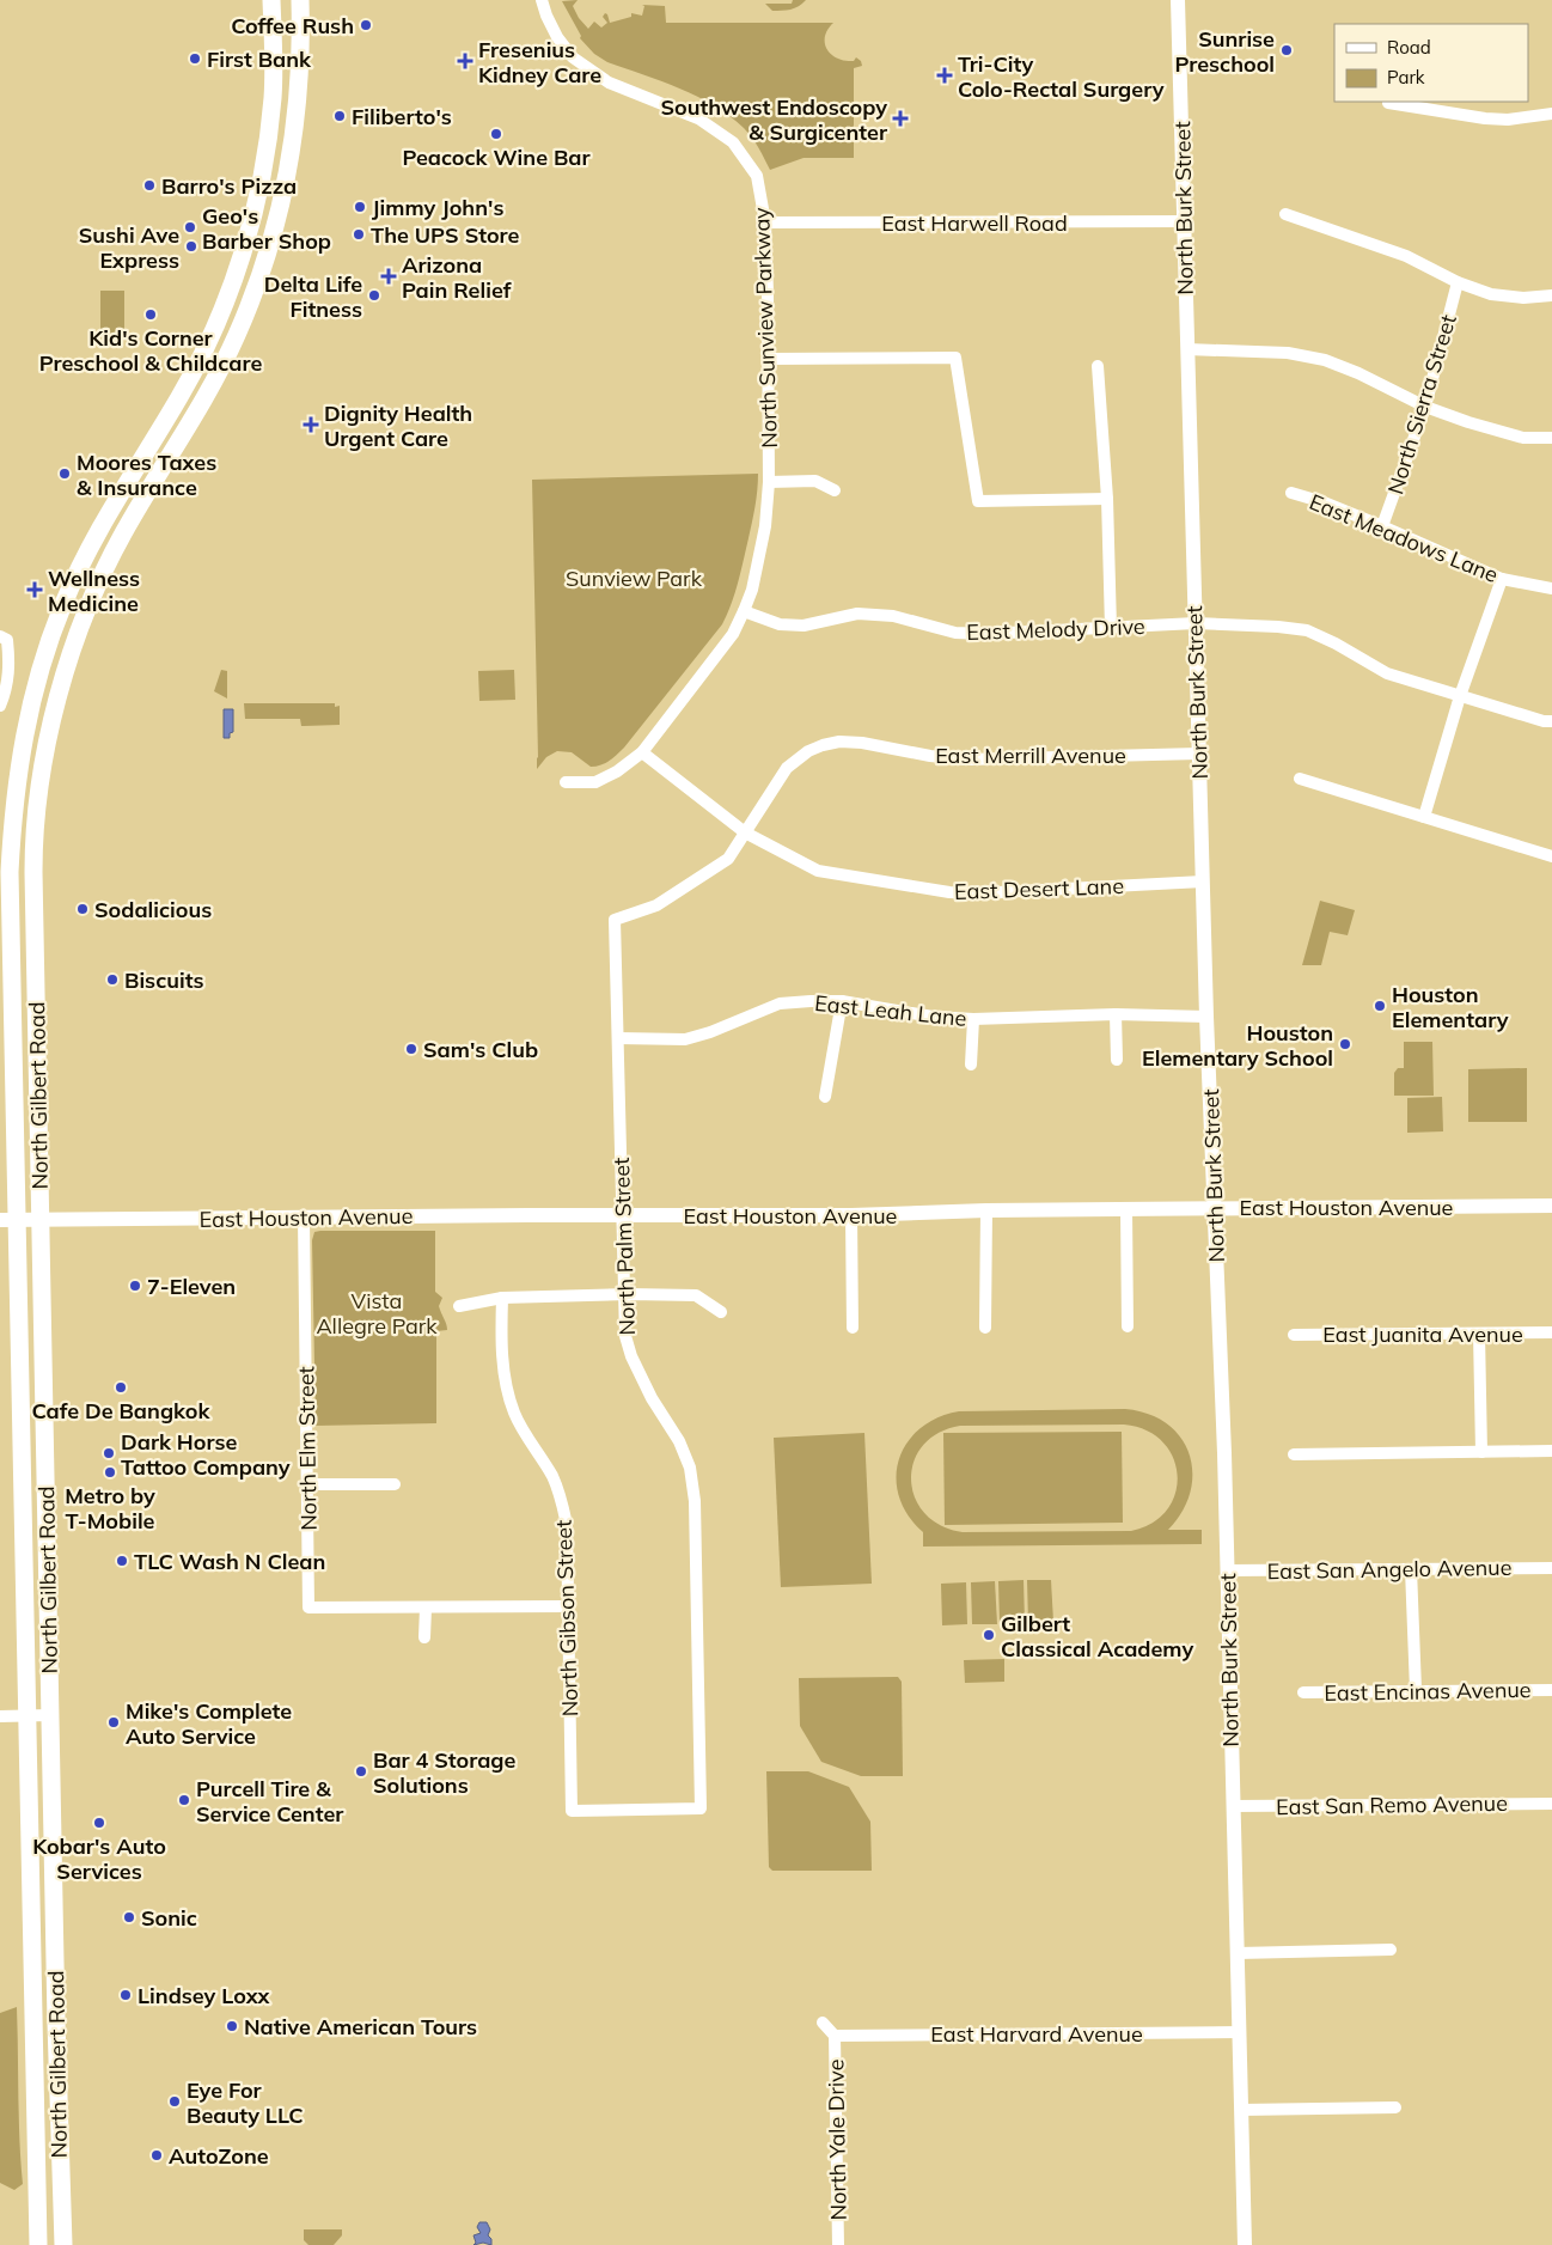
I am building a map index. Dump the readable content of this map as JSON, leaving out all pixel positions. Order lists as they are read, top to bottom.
{
  "streets": {
    "main road": ["North Gilbert Road"],
    "street": [
      "North Burk Street",
      "East Harwell Road",
      "North Sunview Parkway",
      "North Sierra Street",
      "East Meadows Lane",
      "East Melody Drive",
      "East Merrill Avenue",
      "East Desert Lane",
      "East Leah Lane",
      "East Houston Avenue",
      "North Palm Street",
      "East Juanita Avenue",
      "North Elm Street",
      "East San Angelo Avenue",
      "North Gibson Street",
      "East Encinas Avenue",
      "East San Remo Avenue",
      "East Harvard Avenue",
      "North Yale Drive"
    ]
  },
  "crossings": [
    ["North Burk Street", "East Harwell Road"],
    ["North Burk Street", "East Melody Drive"],
    ["North Burk Street", "East Merrill Avenue"],
    ["North Burk Street", "East Desert Lane"],
    ["North Burk Street", "East Leah Lane"],
    ["North Burk Street", "East Houston Avenue"],
    ["North Burk Street", "East San Angelo Avenue"],
    ["North Burk Street", "East San Remo Avenue"],
    ["North Burk Street", "East Harvard Avenue"],
    ["East Harwell Road", "North Sunview Parkway"],
    ["North Sunview Parkway", "East Melody Drive"],
    ["North Sunview Parkway", "East Desert Lane"],
    ["North Sierra Street", "East Meadows Lane"],
    ["East Merrill Avenue", "East Desert Lane"],
    ["East Merrill Avenue", "North Palm Street"],
    ["East Leah Lane", "North Palm Street"],
    ["North Gilbert Road", "East Houston Avenue"],
    ["East Houston Avenue", "North Palm Street"],
    ["East Houston Avenue", "North Elm Street"],
    ["North Palm Street", "North Gibson Street"],
    ["East Harvard Avenue", "North Yale Drive"]
  ],
  "parks": ["Sunview Park", "Vista Allegre Park"],
  "places": {
    "other": [
      "Coffee Rush",
      "Sunrise Preschool",
      "First Bank",
      "Filiberto's",
      "Peacock Wine Bar",
      "Barro's Pizza",
      "Jimmy John's",
      "Geo's Barber Shop",
      "The UPS Store",
      "Sushi Ave Express",
      "Delta Life Fitness",
      "Kid's Corner Preschool & Childcare",
      "Moores Taxes & Insurance",
      "Sodalicious",
      "Biscuits",
      "Houston Elementary",
      "Houston Elementary School",
      "Sam's Club",
      "7-Eleven",
      "Cafe De Bangkok",
      "Dark Horse Tattoo Company",
      "Metro by T-Mobile",
      "TLC Wash N Clean",
      "Gilbert Classical Academy",
      "Mike's Complete Auto Service",
      "Bar 4 Storage Solutions",
      "Purcell Tire & Service Center",
      "Kobar's Auto Services",
      "Sonic",
      "Lindsey Loxx",
      "Native American Tours",
      "Eye For Beauty LLC",
      "AutoZone"
    ],
    "health": [
      "Fresenius Kidney Care",
      "Tri-City Colo-Rectal Surgery",
      "Southwest Endoscopy & Surgicenter",
      "Arizona Pain Relief",
      "Dignity Health Urgent Care",
      "Wellness Medicine"
    ]
  },
  "legend": ["Road", "Park"]
}
